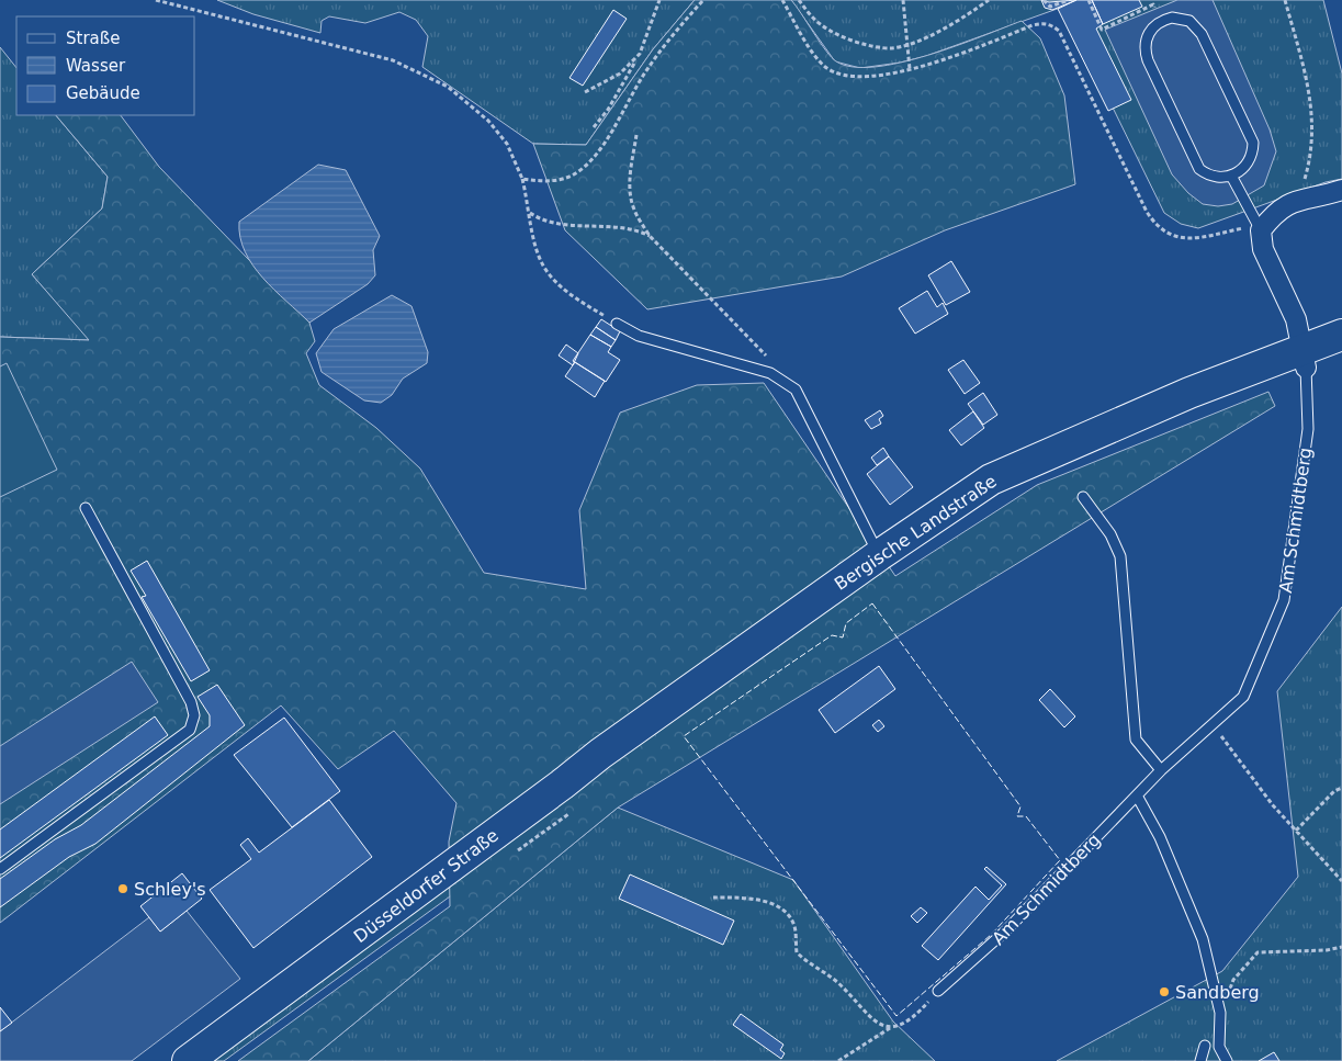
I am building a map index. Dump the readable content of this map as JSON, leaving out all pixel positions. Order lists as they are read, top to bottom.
{
  "streets": {
    "main road": ["Bergische Landstraße", "Düsseldorfer Straße"],
    "street": ["Am Schmidtberg"]
  },
  "crossings": [
    ["Am Schmidtberg", "Bergische Landstraße"],
    ["Bergische Landstraße", "Düsseldorfer Straße"]
  ],
  "places": ["Schley's", "Sandberg"],
  "legend": ["Straße", "Wasser", "Gebäude"]
}
